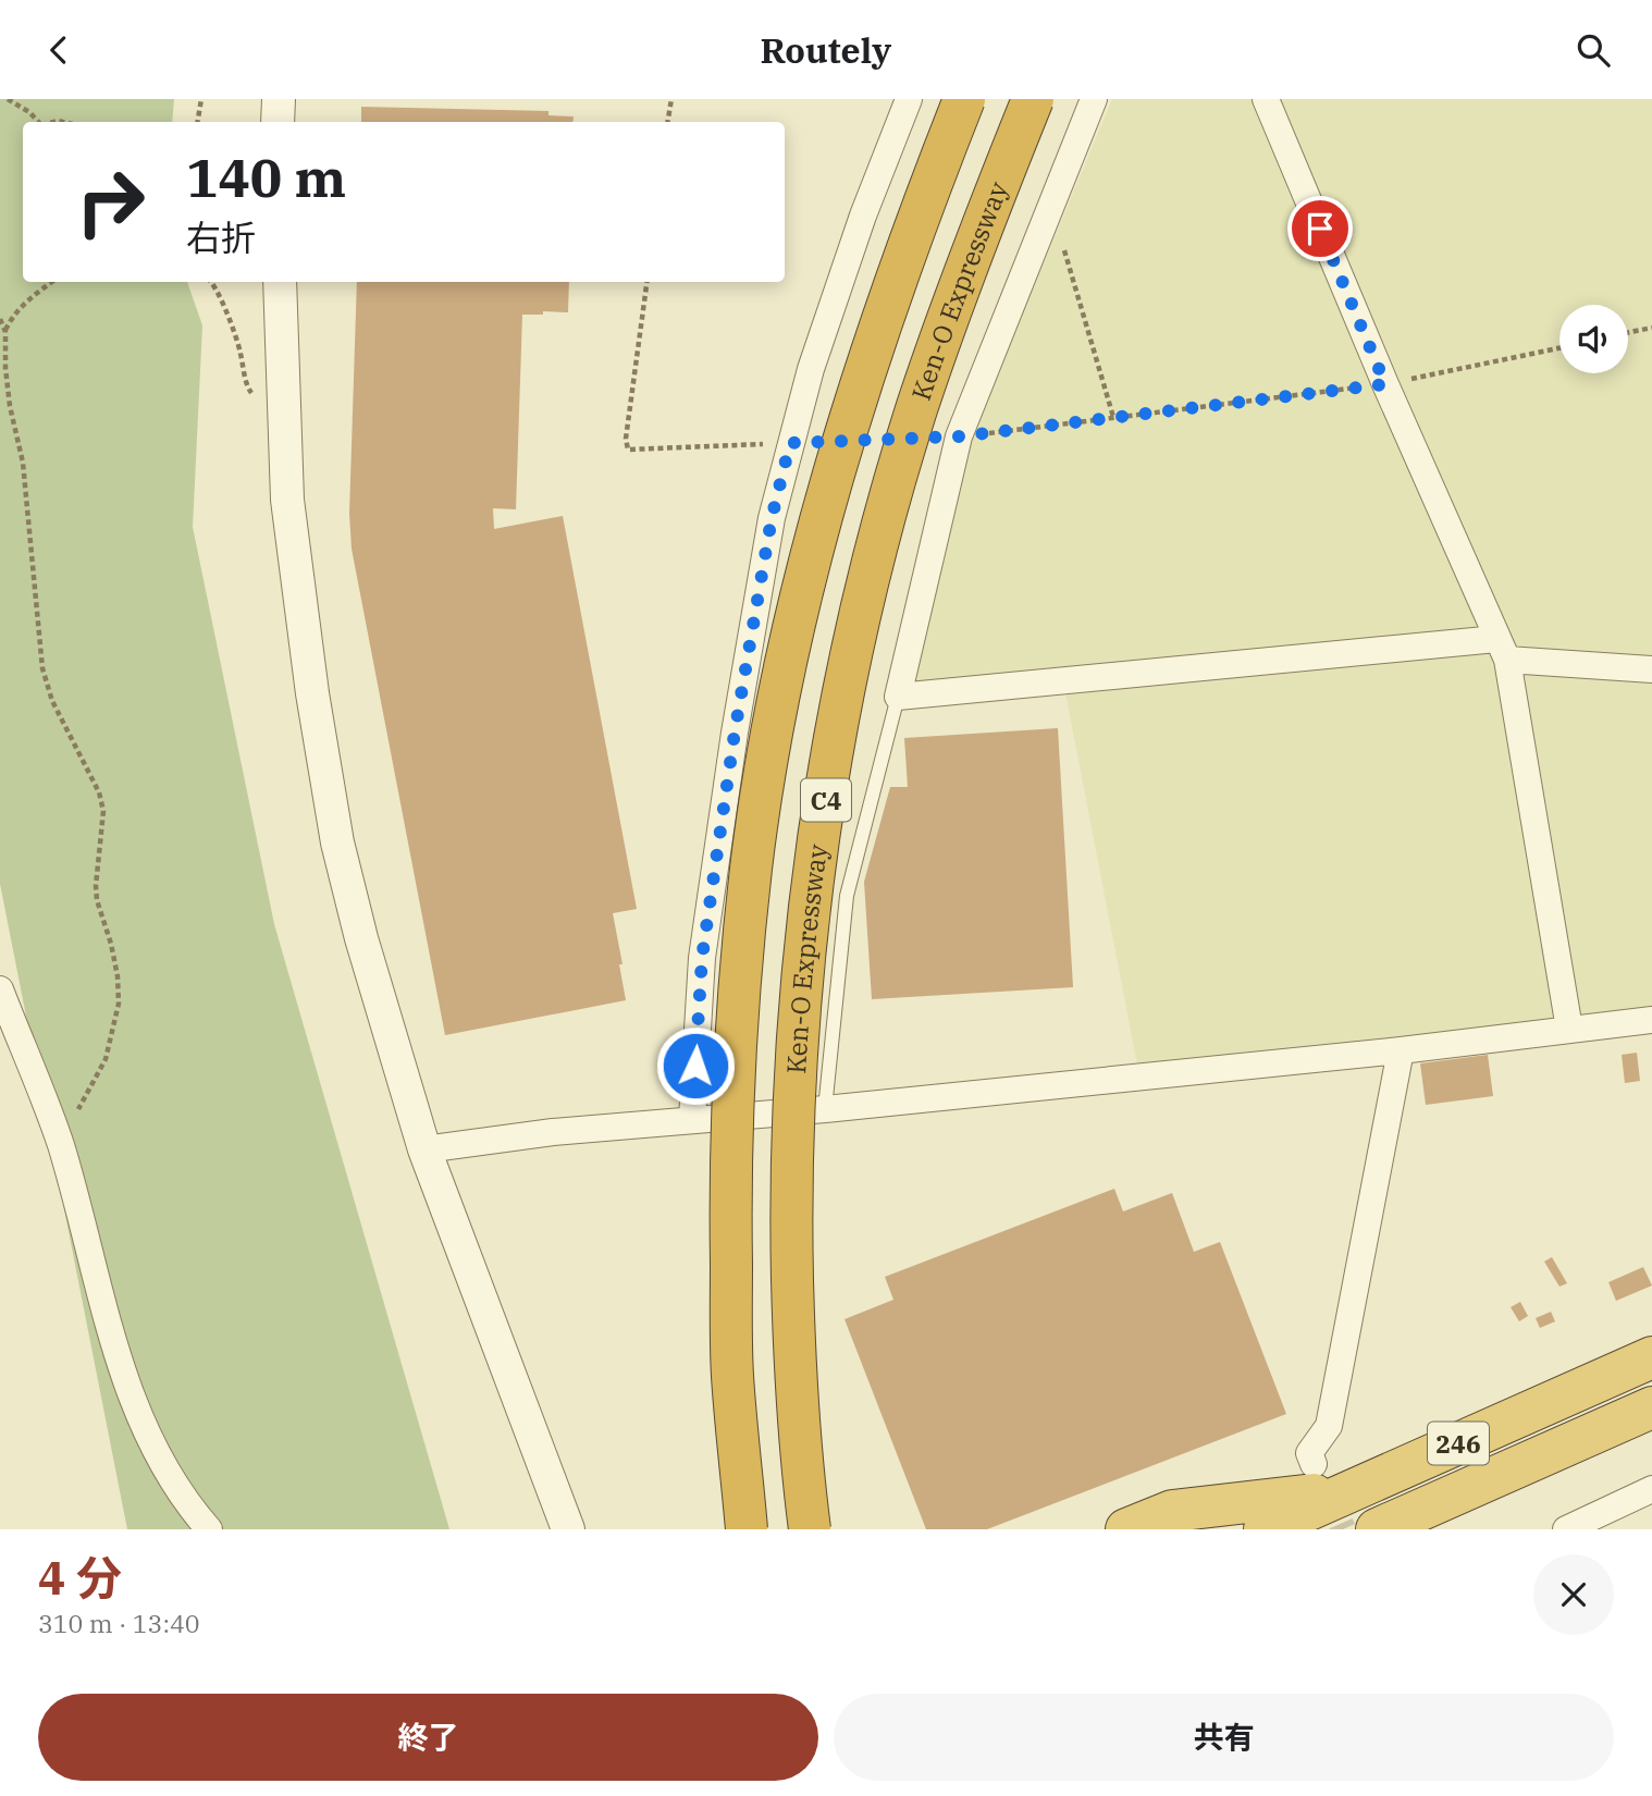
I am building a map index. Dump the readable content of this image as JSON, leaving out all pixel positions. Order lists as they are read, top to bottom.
{
  "streets": {
    "highway": ["Ken-O Expressway", "C4", "246"]
  },
  "page": {
    "header": "Routely",
    "turn": ["140 m", "右折"],
    "heading": ["4 分", "310 m · 13:40"],
    "buttons": ["終了", "共有"]
  }
}
